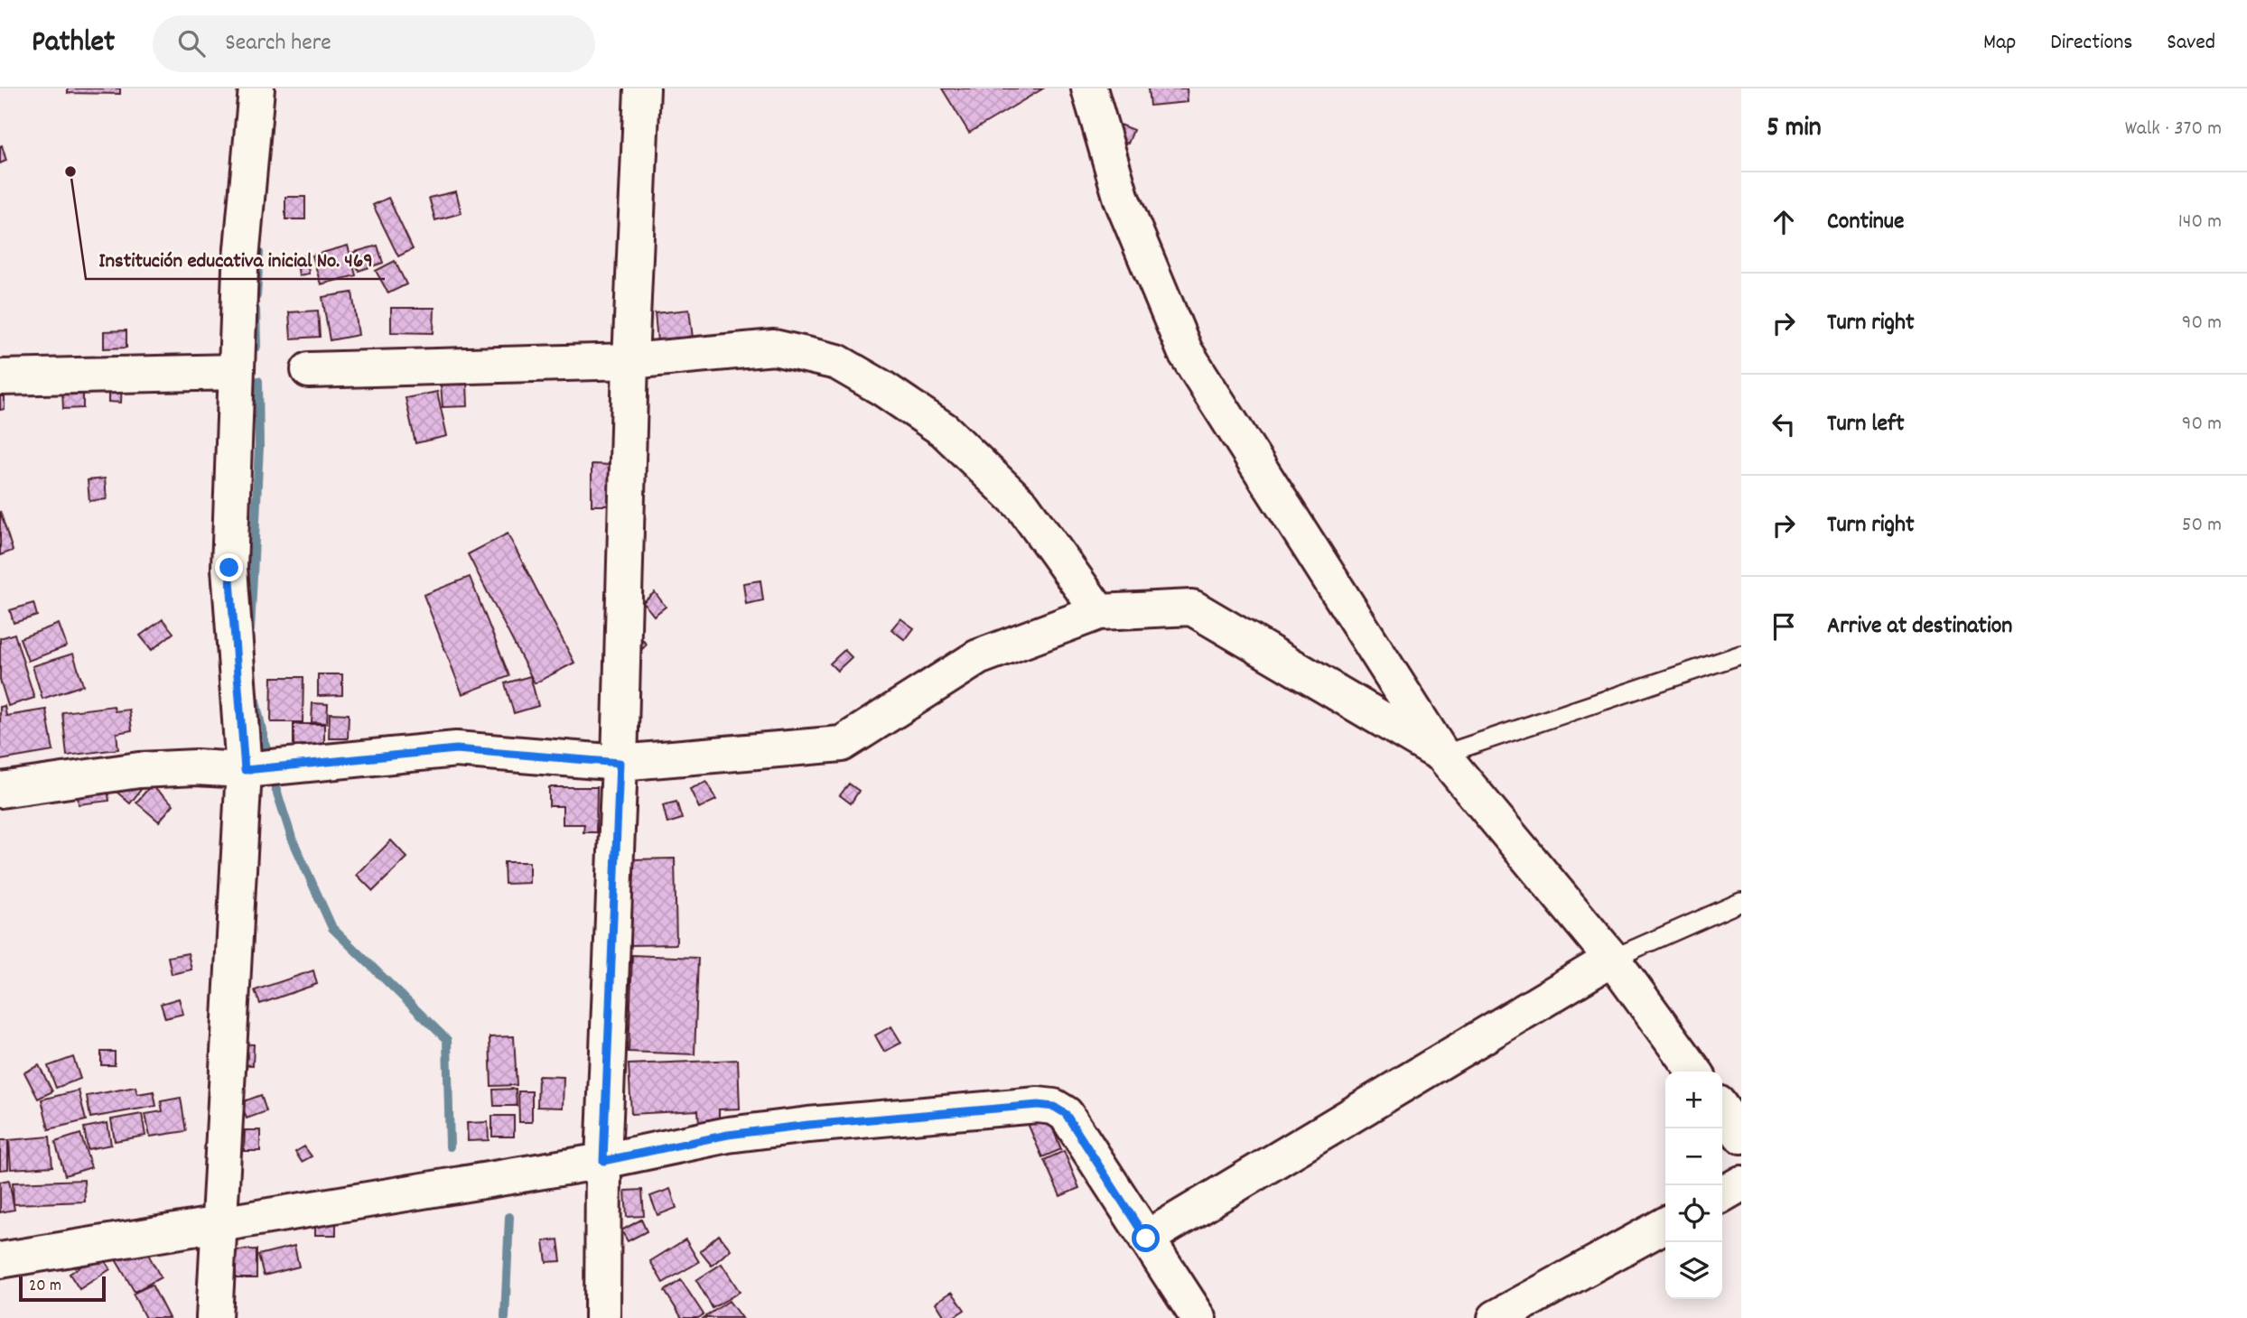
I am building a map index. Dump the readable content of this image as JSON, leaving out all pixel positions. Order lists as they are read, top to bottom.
{
  "places": ["Institución educativa inicial No. 469"],
  "scale_bar": "20 m",
  "page": {
    "header": "Pathlet",
    "search": "Search here",
    "nav": ["Map", "Directions", "Saved"],
    "heading": ["5 min", "Walk · 370 m"],
    "list": [
      ["Continue", "140 m"],
      ["Turn right", "90 m"],
      ["Turn left", "90 m"],
      ["Turn right", "50 m"],
      "Arrive at destination"
    ],
    "map_buttons": ["+", "−"],
    "scale": "20 m"
  }
}
